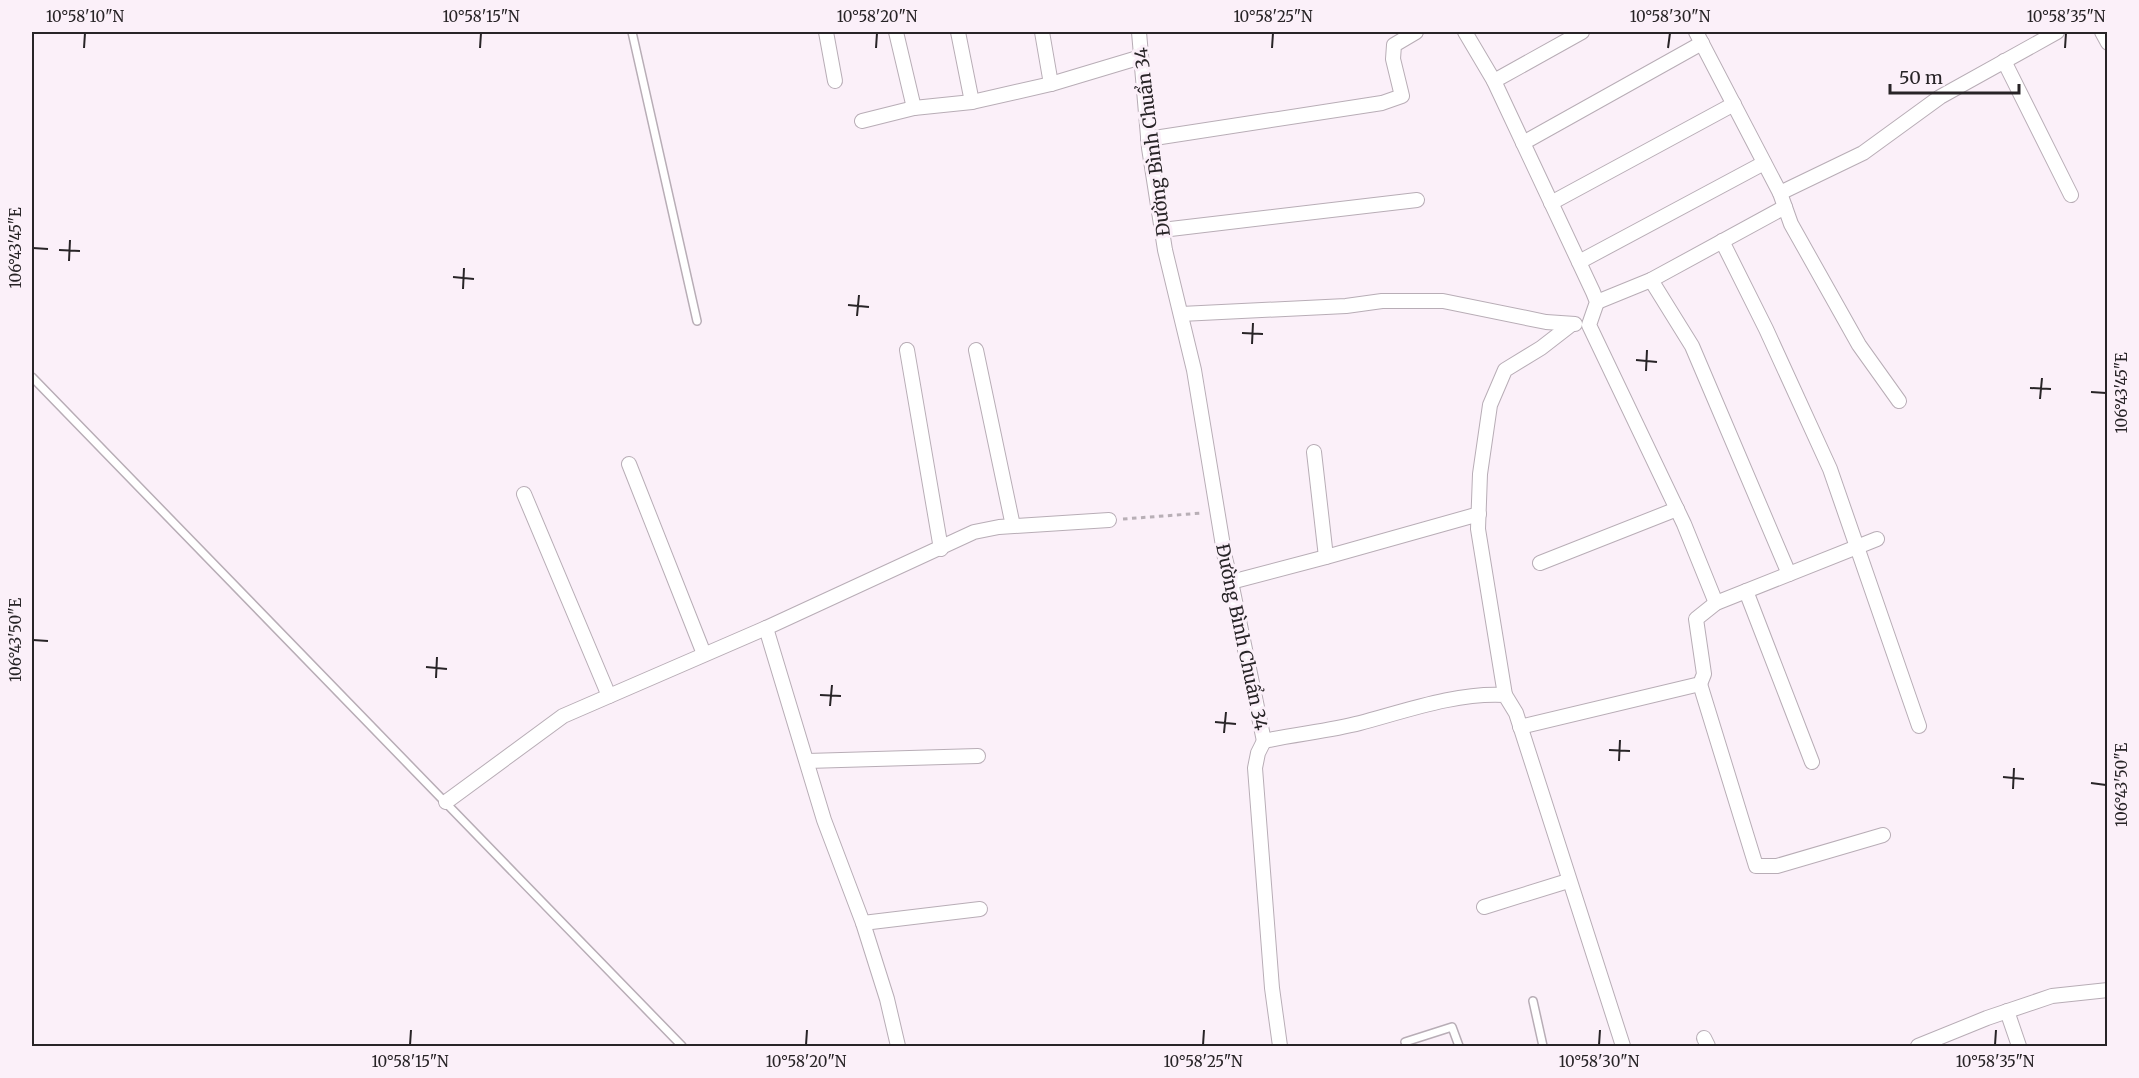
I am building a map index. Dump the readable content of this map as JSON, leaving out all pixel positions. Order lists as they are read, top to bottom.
{
  "streets": {
    "street": ["Đường Bình Chuẩn 34"]
  },
  "scale_bar": "50 m",
  "coordinates": [
    "10°58'10\"N",
    "10°58'15\"N",
    "10°58'20\"N",
    "10°58'25\"N",
    "10°58'30\"N",
    "10°58'35\"N",
    "106°43'45\"E",
    "106°43'50\"E"
  ]
}
